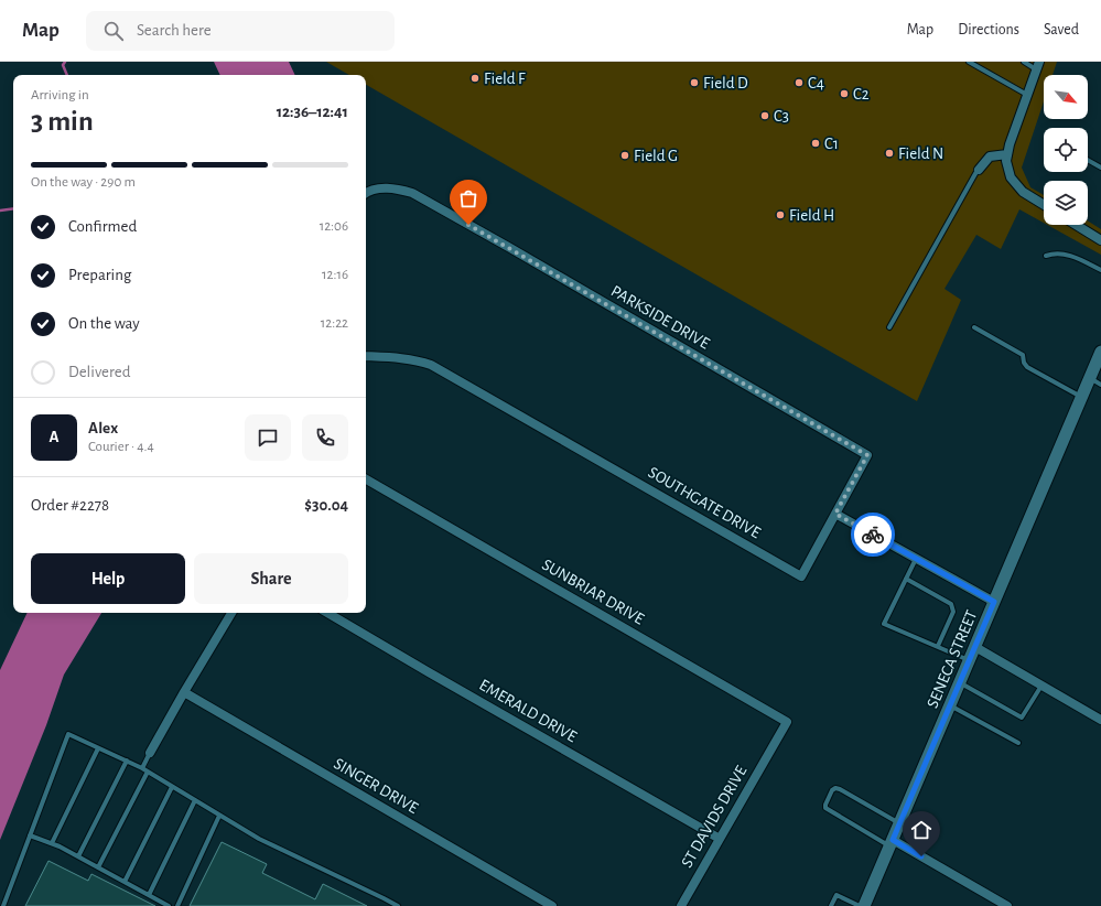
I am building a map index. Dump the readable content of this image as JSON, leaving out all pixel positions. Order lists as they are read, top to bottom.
{
  "streets": {
    "street": [
      "PARKSIDE DRIVE",
      "SOUTHGATE DRIVE",
      "SUNBRIAR DRIVE",
      "SENECA STREET",
      "EMERALD DRIVE",
      "SINGER DRIVE",
      "ST DAVIDS DRIVE"
    ]
  },
  "crossings": [
    ["PARKSIDE DRIVE", "SOUTHGATE DRIVE"],
    ["SUNBRIAR DRIVE", "ST DAVIDS DRIVE"],
    ["EMERALD DRIVE", "ST DAVIDS DRIVE"]
  ],
  "places": [
    "Field F",
    "Field D",
    "C4",
    "C2",
    "C3",
    "C1",
    "Field N",
    "Field G",
    "Field H"
  ],
  "north": "bottom right",
  "page": {
    "header": "Map",
    "search": "Search here",
    "nav": ["Map", "Directions", "Saved"],
    "heading": ["3 min", "Arriving in", "12:36–12:41"],
    "panel": [
      "Alex",
      "Courier · 4.4",
      "Order #2278",
      "$30.04"
    ],
    "bar": "On the way · 290 m",
    "list": [
      ["Confirmed", "12:06"],
      ["Preparing", "12:16"],
      ["On the way", "12:22"],
      "Delivered"
    ],
    "round": "A",
    "buttons": ["Help", "Share"]
  }
}
